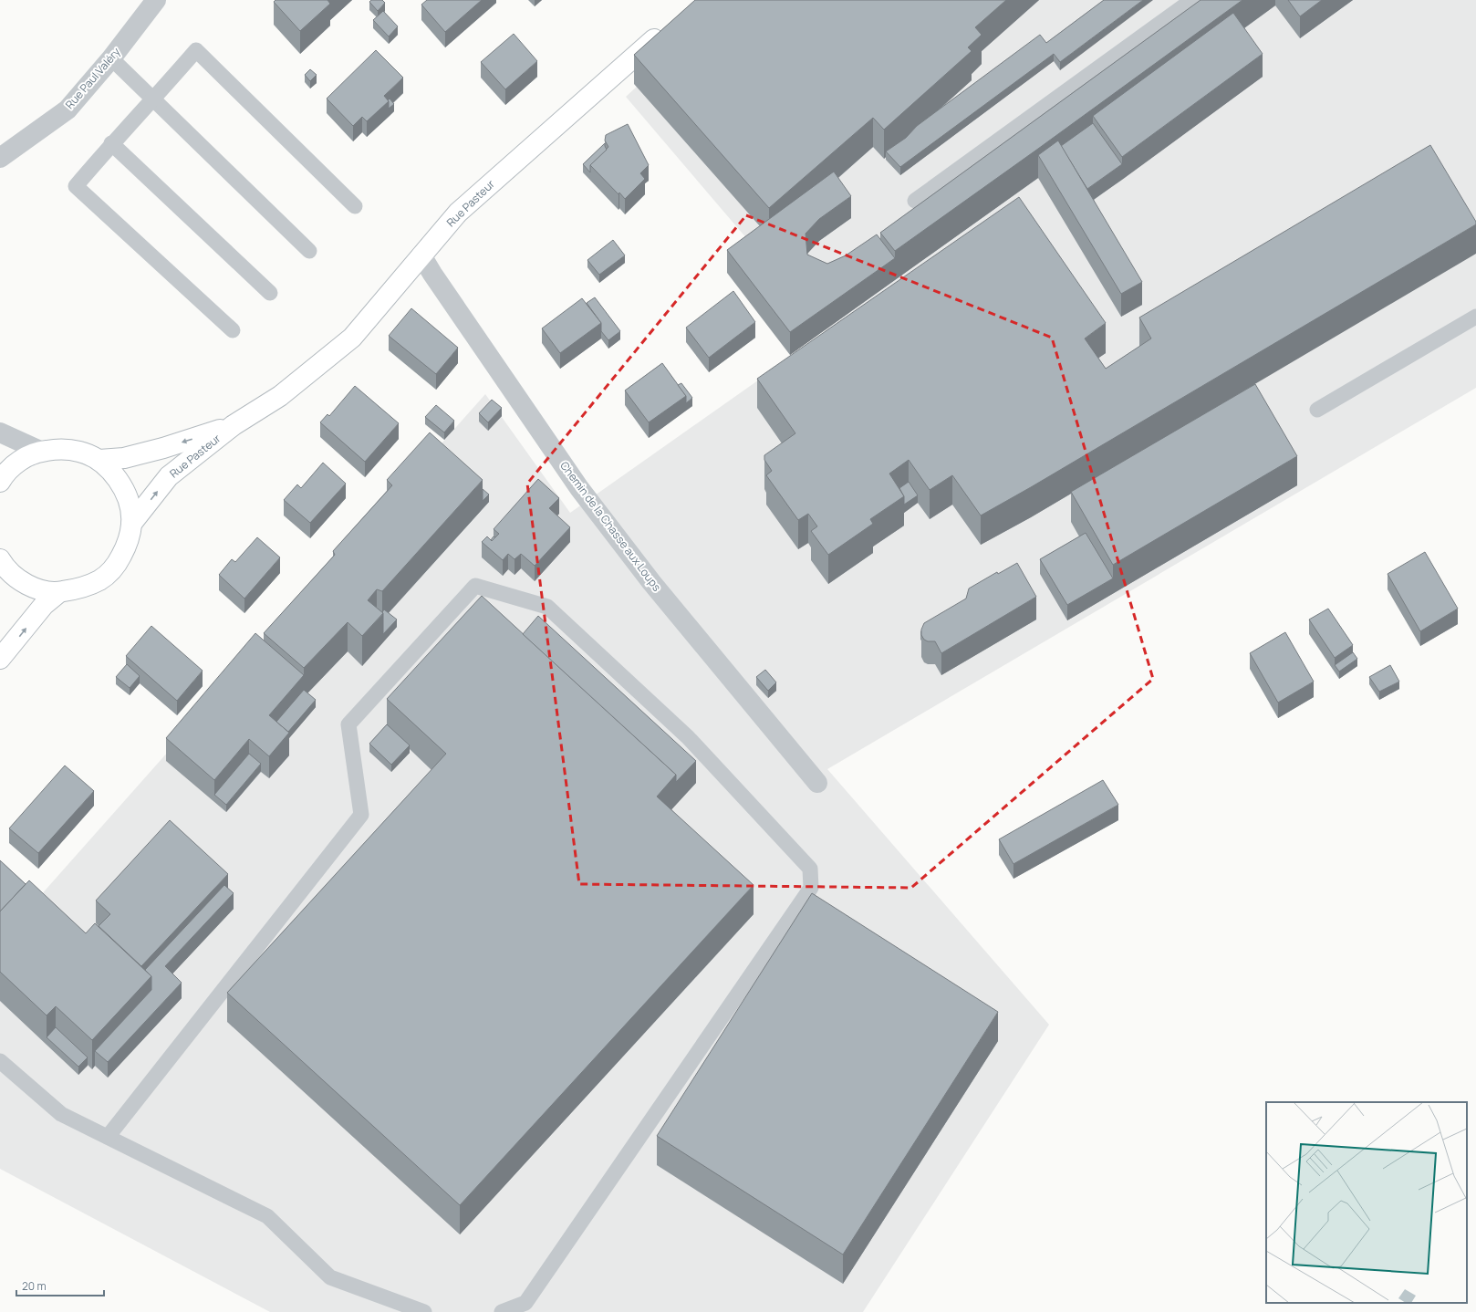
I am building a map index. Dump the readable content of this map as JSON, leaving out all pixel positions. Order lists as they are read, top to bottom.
{
  "streets": {
    "street": ["Rue Paul Valéry", "Rue Pasteur", "Chemin de la Chasse aux Loups"]
  },
  "crossings": [
    ["Rue Pasteur", "Chemin de la Chasse aux Loups"]
  ],
  "scale_bar": "20 m"
}
